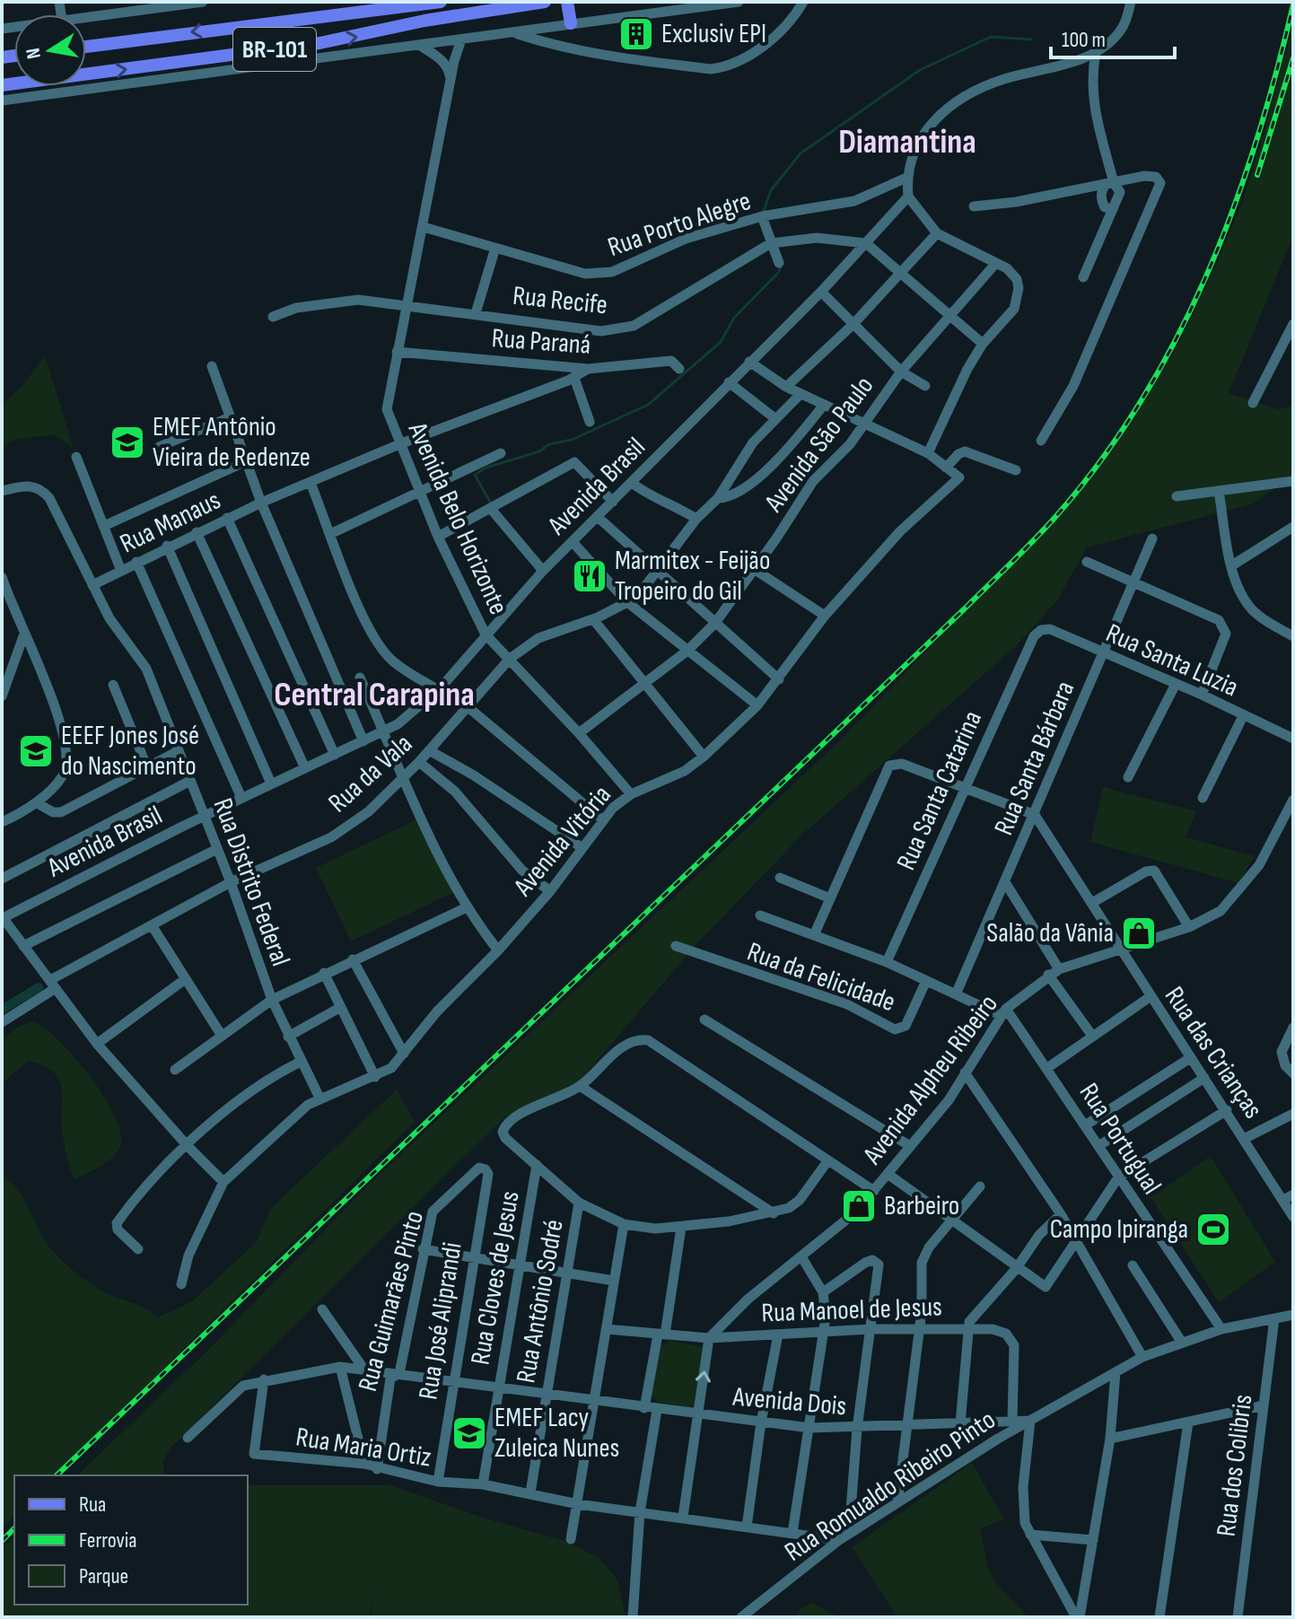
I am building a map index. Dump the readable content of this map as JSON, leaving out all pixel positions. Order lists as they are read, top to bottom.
{
  "streets": {
    "main road": ["BR-101"],
    "street": [
      "Rua Porto Alegre",
      "Rua Recife",
      "Rua Paraná",
      "Avenida São Paulo",
      "Avenida Brasil",
      "Avenida Belo Horizonte",
      "Rua Manaus",
      "Rua Santa Luzia",
      "Rua Santa Bárbara",
      "Rua da Vala",
      "Rua Santa Catarina",
      "Avenida Vitória",
      "Rua Distrito Federal",
      "Rua da Felicidade",
      "Rua das Crianças",
      "Avenida Alpheu Ribeiro",
      "Rua Portugual",
      "Rua Cloves de Jesus",
      "Rua Guimarães Pinto",
      "Rua Antônio Sodré",
      "Rua Manoel de Jesus",
      "Rua José Aliprandi",
      "Avenida Dois",
      "Rua Maria Ortiz",
      "Rua dos Colibris",
      "Rua Romualdo Ribeiro Pinto"
    ]
  },
  "crossings": [
    ["Rua Porto Alegre", "Avenida Belo Horizonte"],
    ["Rua Recife", "Avenida Brasil"],
    ["Rua Recife", "Avenida Belo Horizonte"],
    ["Rua Paraná", "Avenida Belo Horizonte"],
    ["Rua Paraná", "Rua Manaus"],
    ["Avenida São Paulo", "Avenida Belo Horizonte"],
    ["Avenida Brasil", "Avenida Belo Horizonte"],
    ["Avenida Brasil", "Rua Distrito Federal"],
    ["Avenida Belo Horizonte", "Rua Manaus"],
    ["Avenida Belo Horizonte", "Rua da Vala"],
    ["Avenida Belo Horizonte", "Avenida Vitória"],
    ["Rua Manaus", "Rua Distrito Federal"],
    ["Rua Santa Luzia", "Rua Santa Bárbara"],
    ["Rua Santa Luzia", "Rua Santa Catarina"],
    ["Rua Santa Bárbara", "Rua das Crianças"],
    ["Rua da Vala", "Rua Distrito Federal"],
    ["Avenida Vitória", "Rua Distrito Federal"],
    ["Rua das Crianças", "Avenida Alpheu Ribeiro"],
    ["Avenida Alpheu Ribeiro", "Rua Portugual"],
    ["Avenida Alpheu Ribeiro", "Rua Manoel de Jesus"],
    ["Rua Portugual", "Avenida Dois"],
    ["Rua Cloves de Jesus", "Avenida Dois"],
    ["Rua Cloves de Jesus", "Rua Maria Ortiz"],
    ["Rua Guimarães Pinto", "Rua José Aliprandi"],
    ["Rua Guimarães Pinto", "Avenida Dois"],
    ["Rua Guimarães Pinto", "Rua Maria Ortiz"],
    ["Rua Antônio Sodré", "Avenida Dois"],
    ["Rua Antônio Sodré", "Rua Maria Ortiz"],
    ["Rua Manoel de Jesus", "Avenida Dois"],
    ["Rua José Aliprandi", "Avenida Dois"],
    ["Rua José Aliprandi", "Rua Maria Ortiz"],
    ["Avenida Dois", "Rua Maria Ortiz"],
    ["Avenida Dois", "Rua dos Colibris"],
    ["Avenida Dois", "Rua Romualdo Ribeiro Pinto"],
    ["Rua Maria Ortiz", "Rua Romualdo Ribeiro Pinto"]
  ],
  "districts": ["Diamantina", "Central Carapina"],
  "places": {
    "building": ["Exclusiv EPI"],
    "school or university": ["EMEF Antônio Vieira de Redenze", "EEEF Jones José do Nascimento", "EMEF Lacy Zuleica Nunes"],
    "restaurant": ["Marmitex - Feijão Tropeiro do Gil"],
    "shop": ["Salão da Vânia", "Barbeiro"],
    "sports": ["Campo Ipiranga"]
  },
  "legend": ["Rua", "Ferrovia", "Parque"],
  "scale_bar": "100 m",
  "north": "left"
}
